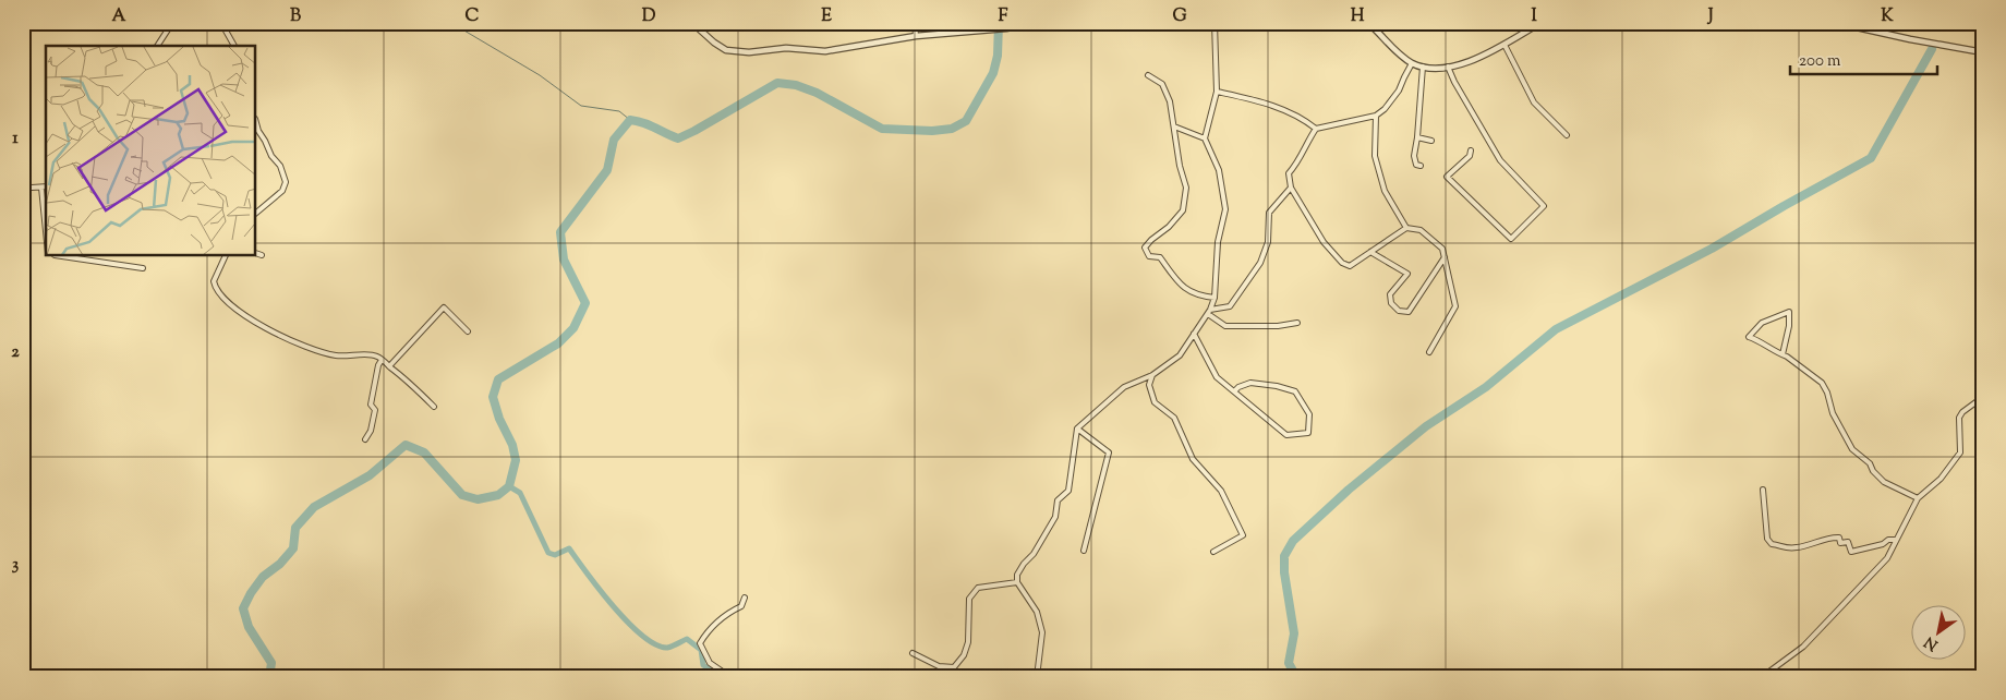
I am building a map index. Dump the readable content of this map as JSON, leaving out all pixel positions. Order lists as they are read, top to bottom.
{
  "scale_bar": "200 m",
  "north": "bottom left",
  "grid": {
    "columns": [
      "A",
      "B",
      "C",
      "D",
      "E",
      "F",
      "G",
      "H",
      "I",
      "J",
      "K"
    ],
    "rows": ["1", "2", "3"]
  }
}
